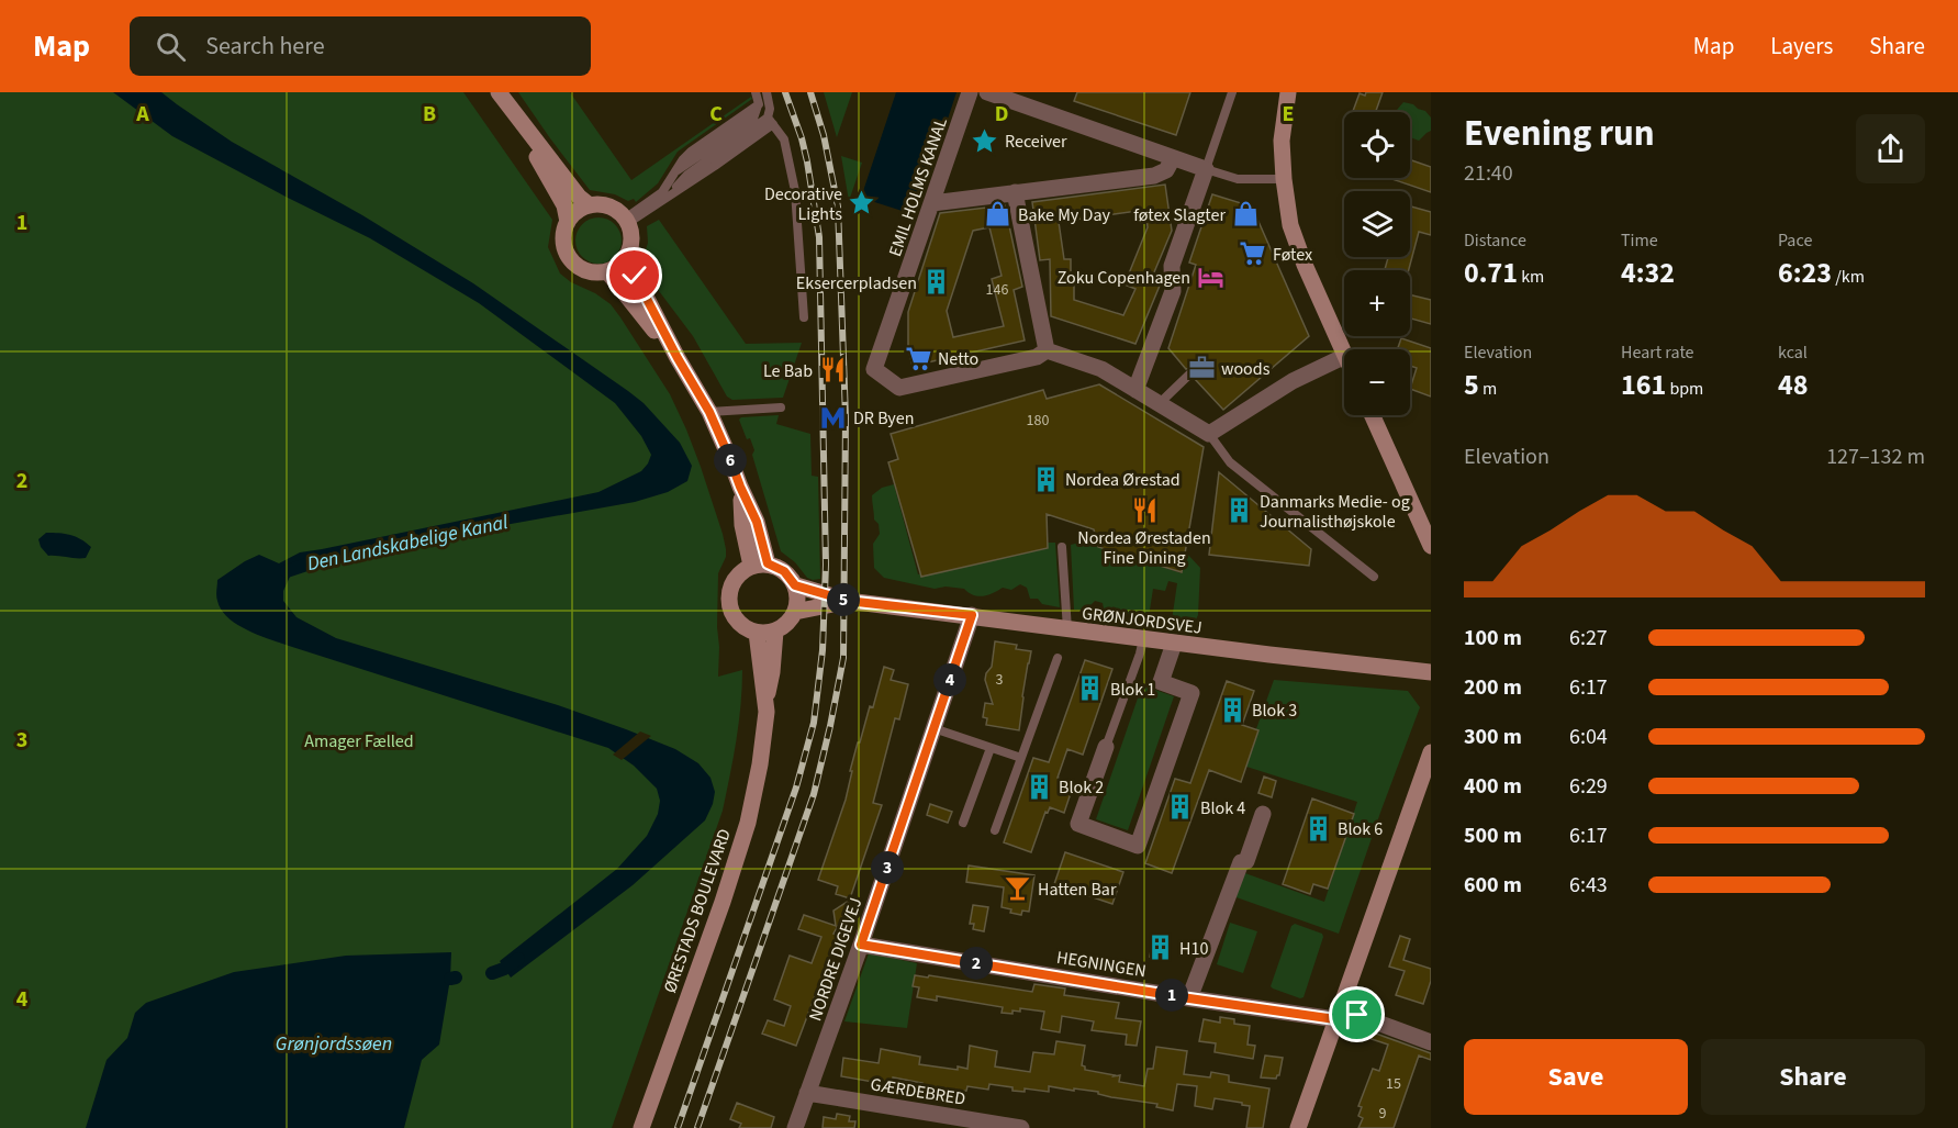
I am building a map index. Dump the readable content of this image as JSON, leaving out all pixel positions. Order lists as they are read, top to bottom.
{
  "streets": {
    "street": [
      "EMIL HOLMS KANAL",
      "GRØNJORDSVEJ",
      "ØRESTADS BOULEVARD",
      "NORDRE DIGEVEJ",
      "HEGNINGEN",
      "GÆRDEBRED"
    ]
  },
  "crossings": [
    ["GRØNJORDSVEJ", "ØRESTADS BOULEVARD"],
    ["GRØNJORDSVEJ", "NORDRE DIGEVEJ"],
    ["NORDRE DIGEVEJ", "HEGNINGEN"],
    ["NORDRE DIGEVEJ", "GÆRDEBRED"]
  ],
  "water": ["Den Landskabelige Kanal", "Grønjordssøen"],
  "parks": ["Amager Fælled"],
  "places": {
    "place": ["Receiver", "Decorative Lights"],
    "shop": ["Bake My Day", "føtex Slagter"],
    "supermarket": ["Føtex", "Netto"],
    "hotel": ["Zoku Copenhagen"],
    "building": [
      "Eksercerpladsen",
      "Nordea Ørestad",
      "Danmarks Medie- og Journalisthøjskole",
      "Blok 1",
      "Blok 3",
      "Blok 2",
      "Blok 4",
      "Blok 6",
      "H10"
    ],
    "office": ["woods"],
    "restaurant": ["Le Bab", "Nordea Ørestaden Fine Dining"],
    "metro station": ["DR Byen"],
    "bar": ["Hatten Bar"]
  },
  "house_numbers": [
    "146",
    "180",
    "3",
    "15",
    "9"
  ],
  "page": {
    "header": "Map",
    "search": "Search here",
    "nav": ["Map", "Layers", "Share"],
    "heading": ["Evening run", "21:40"],
    "map_buttons": ["+", "−"],
    "stats": [
      ["Distance", "0.71 km"],
      ["Time", "4:32"],
      ["Pace", "6:23 /km"],
      ["Elevation", "5 m"],
      ["Heart rate", "161 bpm"],
      ["kcal", "48"]
    ],
    "chart": ["Elevation", "127–132 m"],
    "pins": [
      "6",
      "5",
      "4",
      "3",
      "2",
      "1"
    ],
    "list": [
      {
        "name": "100 m",
        "note": "6:27"
      },
      {
        "name": "200 m",
        "note": "6:17"
      },
      {
        "name": "300 m",
        "note": "6:04"
      },
      {
        "name": "400 m",
        "note": "6:29"
      },
      {
        "name": "500 m",
        "note": "6:17"
      },
      {
        "name": "600 m",
        "note": "6:43"
      }
    ],
    "buttons": ["Save", "Share"]
  },
  "grid": {
    "columns": [
      "A",
      "B",
      "C",
      "D",
      "E"
    ],
    "rows": [
      "1",
      "2",
      "3",
      "4"
    ]
  }
}
